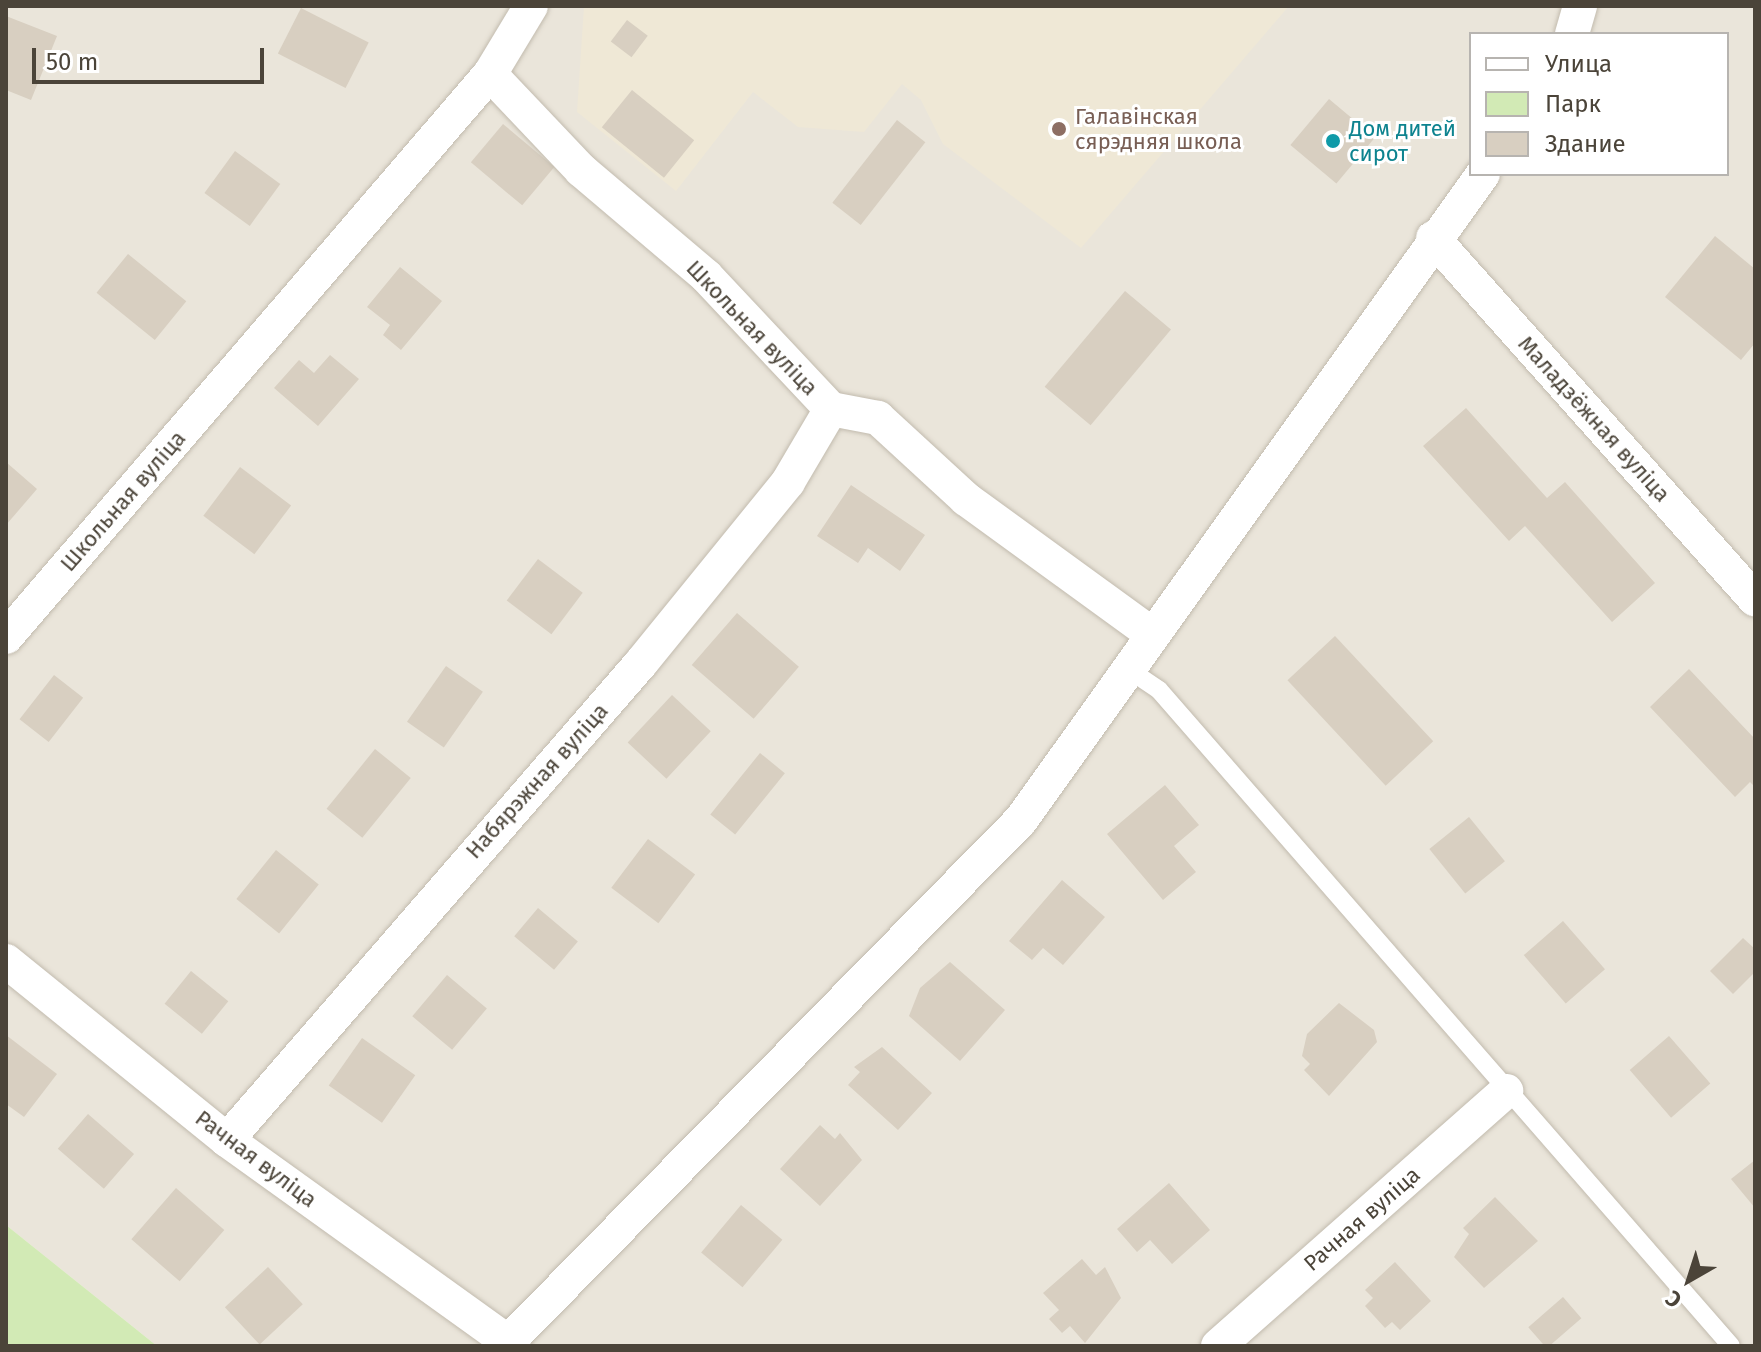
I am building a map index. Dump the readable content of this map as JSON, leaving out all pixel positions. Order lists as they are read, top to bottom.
{
  "streets": {
    "street": [
      "Школьная вуліца",
      "Маладзёжная вуліца",
      "Набярэжная вуліца",
      "Рачная вуліца"
    ]
  },
  "crossings": [
    ["Школьная вуліца", "Набярэжная вуліца"],
    ["Набярэжная вуліца", "Рачная вуліца"]
  ],
  "places": ["Галавінская сярэдняя школа", "Дом дитей сирот"],
  "legend": ["Улица", "Парк", "Здание"],
  "scale_bar": "50 m",
  "north": "bottom left"
}
